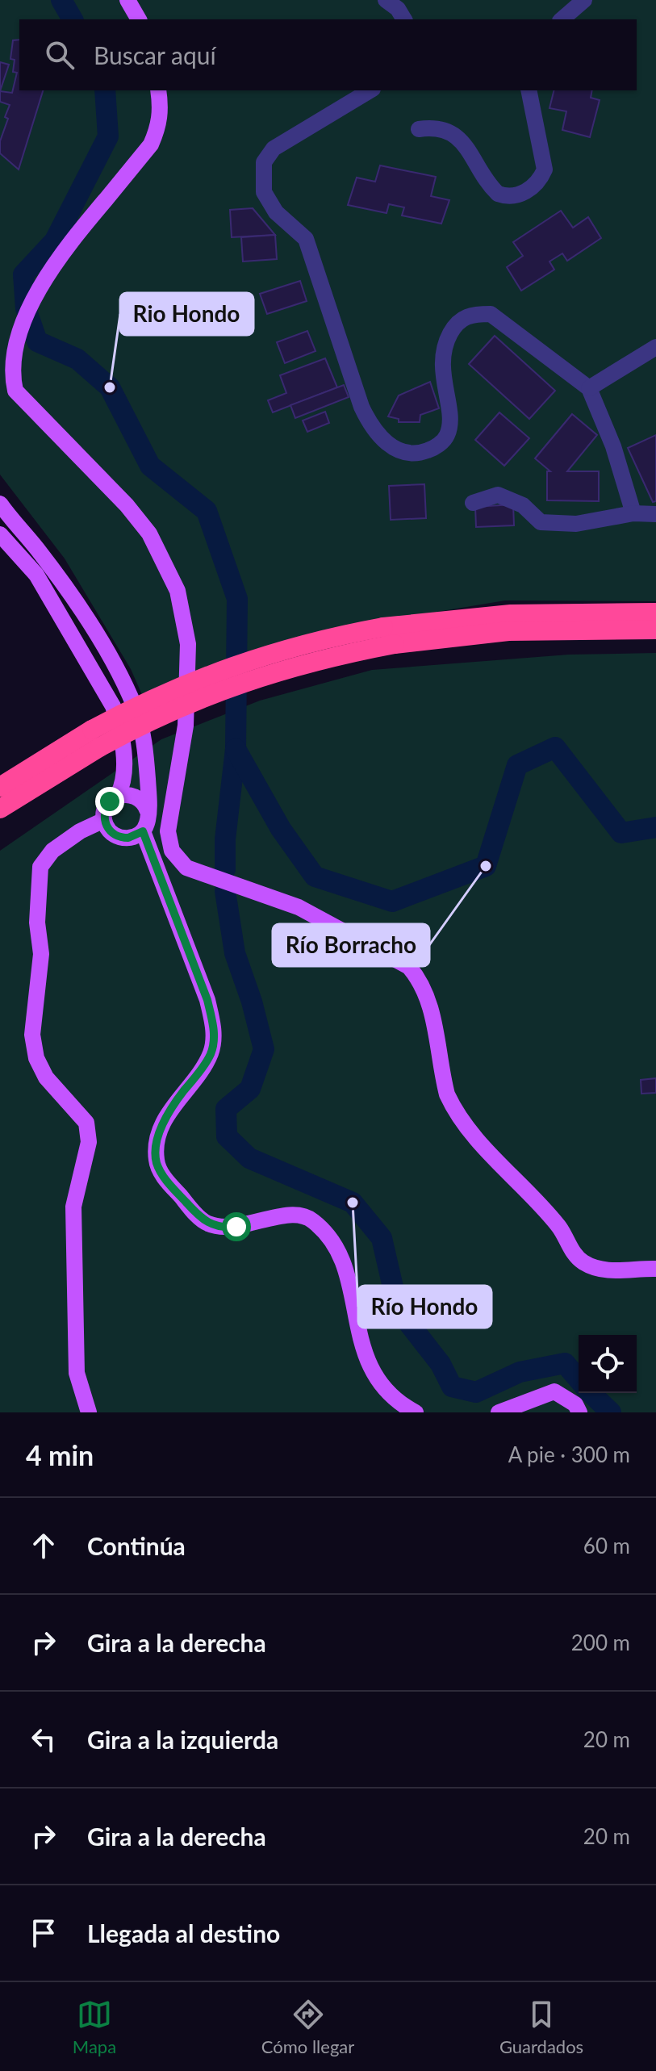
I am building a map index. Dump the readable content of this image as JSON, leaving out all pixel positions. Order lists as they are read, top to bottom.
{
  "places": ["Rio Hondo", "Río Borracho", "Río Hondo"],
  "page": {
    "search": "Buscar aquí",
    "heading": ["4 min", "A pie · 300 m"],
    "list": [
      ["Continúa", "60 m"],
      ["Gira a la derecha", "200 m"],
      ["Gira a la izquierda", "20 m"],
      ["Gira a la derecha", "20 m"],
      "Llegada al destino"
    ],
    "nav": ["Mapa", "Cómo llegar", "Guardados"]
  }
}
